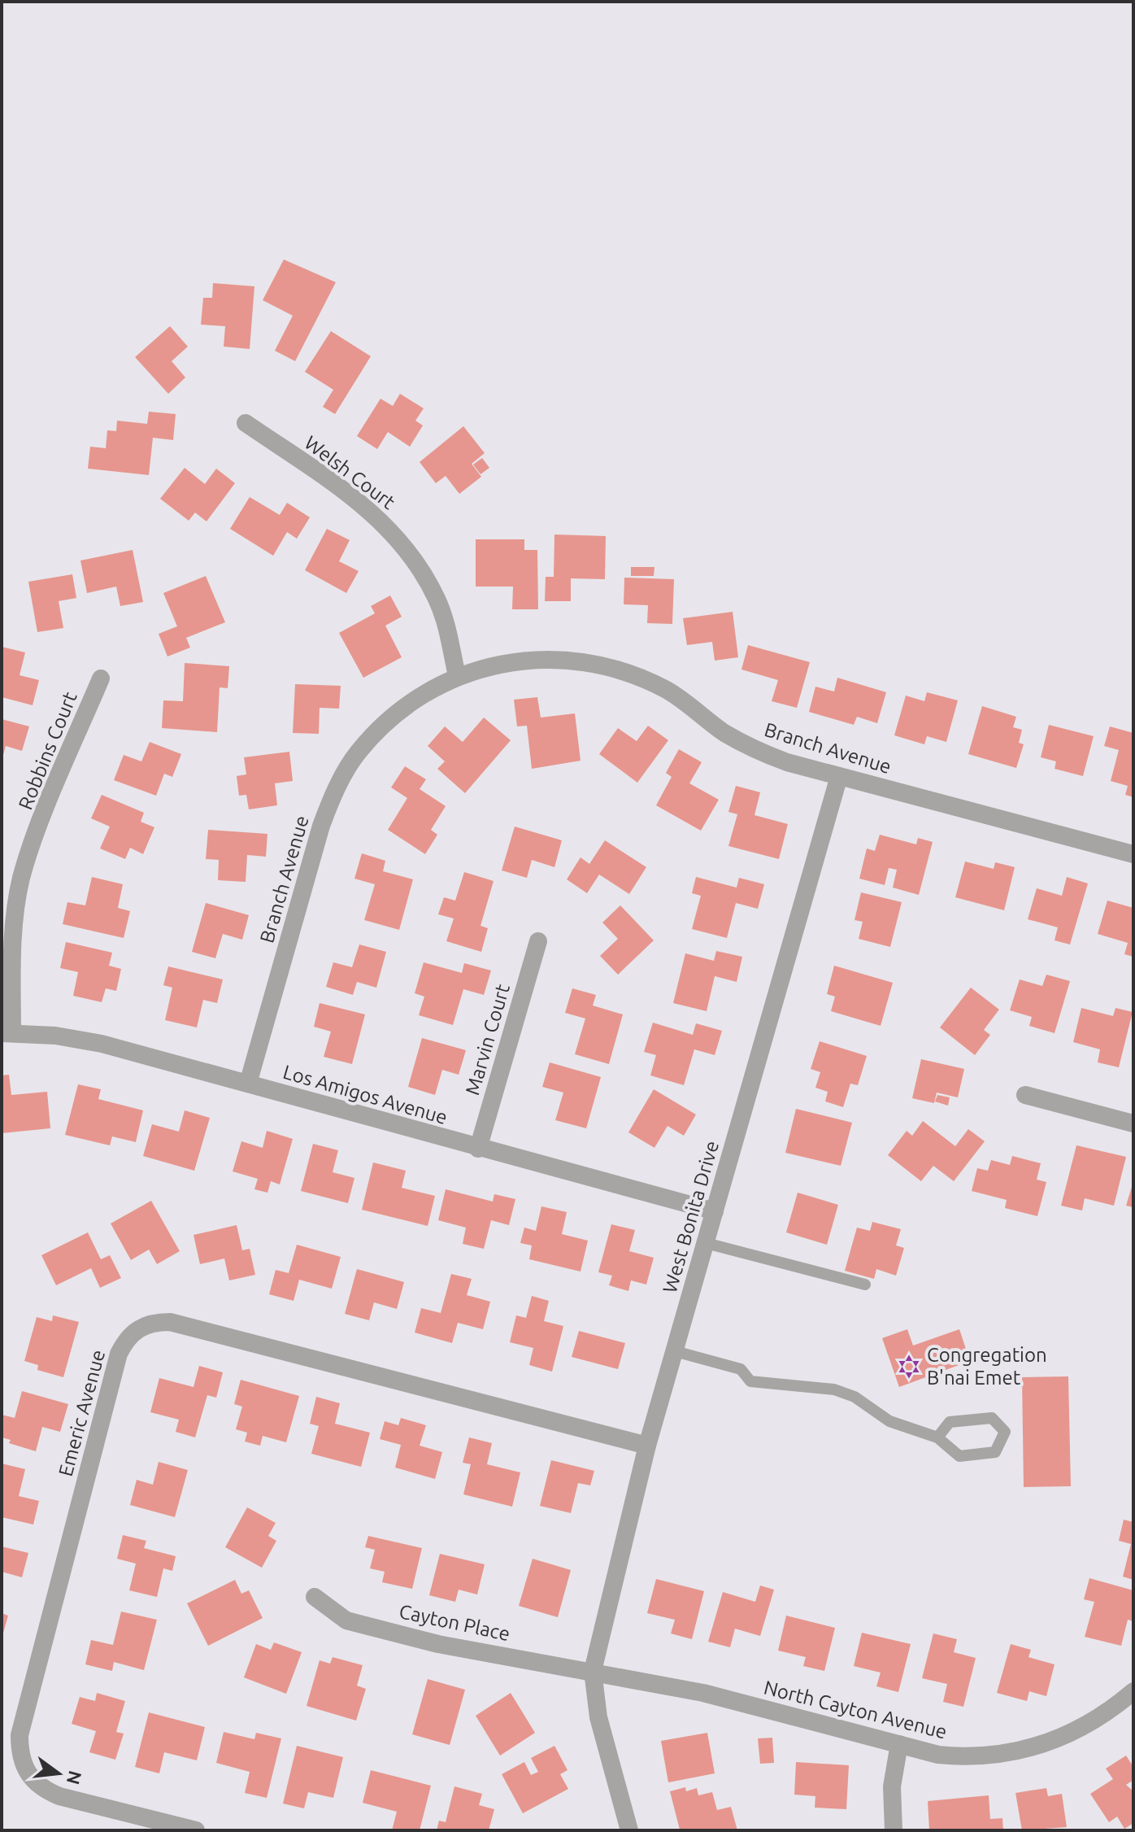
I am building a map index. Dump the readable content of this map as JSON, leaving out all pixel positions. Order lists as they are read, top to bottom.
{
  "streets": {
    "street": [
      "Welsh Court",
      "Branch Avenue",
      "Robbins Court",
      "Marvin Court",
      "Los Amigos Avenue",
      "West Bonita Drive",
      "Emeric Avenue",
      "Cayton Place",
      "North Cayton Avenue"
    ]
  },
  "crossings": [
    ["Welsh Court", "Branch Avenue"],
    ["Branch Avenue", "Los Amigos Avenue"],
    ["Branch Avenue", "West Bonita Drive"],
    ["Robbins Court", "Los Amigos Avenue"],
    ["Marvin Court", "Los Amigos Avenue"],
    ["Los Amigos Avenue", "West Bonita Drive"],
    ["West Bonita Drive", "Emeric Avenue"],
    ["West Bonita Drive", "Cayton Place"],
    ["West Bonita Drive", "North Cayton Avenue"],
    ["Cayton Place", "North Cayton Avenue"]
  ],
  "places": {
    "synagogue": ["Congregation B'nai Emet"]
  },
  "north": "right"
}
